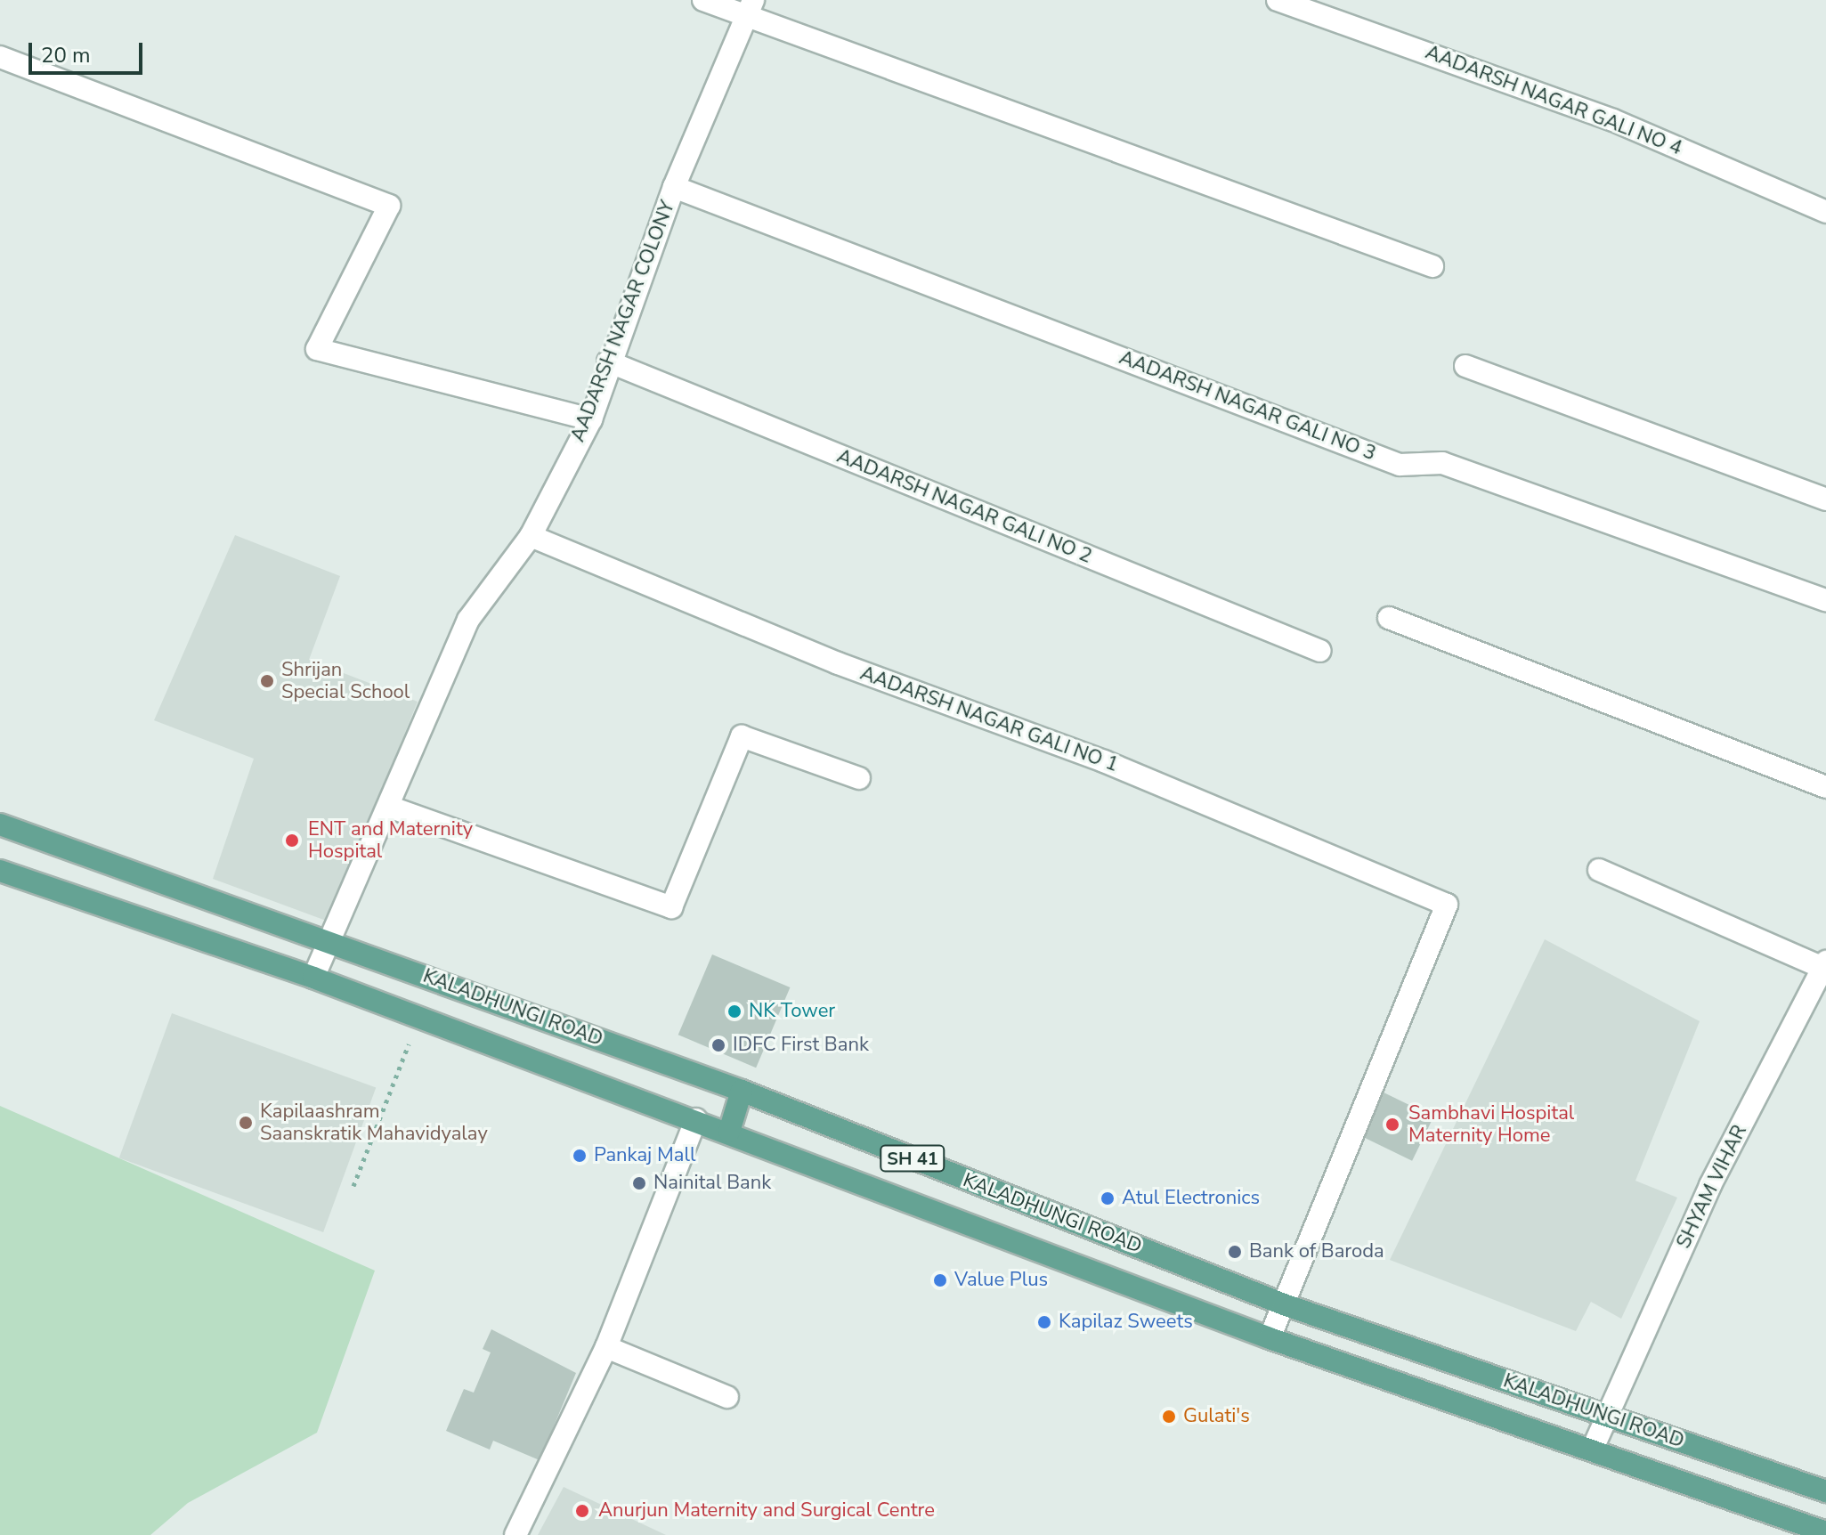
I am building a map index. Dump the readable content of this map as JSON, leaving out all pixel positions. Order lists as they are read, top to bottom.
{
  "streets": {
    "main road": ["KALADHUNGI ROAD", "SH 41"],
    "street": [
      "AADARSH NAGAR GALI NO 4",
      "AADARSH NAGAR COLONY",
      "AADARSH NAGAR GALI NO 3",
      "AADARSH NAGAR GALI NO 2",
      "AADARSH NAGAR GALI NO 1",
      "SHYAM VIHAR"
    ]
  },
  "crossings": [
    ["AADARSH NAGAR COLONY", "AADARSH NAGAR GALI NO 3"],
    ["AADARSH NAGAR COLONY", "AADARSH NAGAR GALI NO 2"],
    ["AADARSH NAGAR COLONY", "AADARSH NAGAR GALI NO 1"],
    ["AADARSH NAGAR COLONY", "KALADHUNGI ROAD"],
    ["AADARSH NAGAR GALI NO 1", "KALADHUNGI ROAD"],
    ["KALADHUNGI ROAD", "SHYAM VIHAR"]
  ],
  "places": [
    "Shrijan Special School",
    "ENT and Maternity Hospital",
    "NK Tower",
    "IDFC First Bank",
    "Kapilaashram Saanskratik Mahavidyalay",
    "Sambhavi Hospital Maternity Home",
    "Pankaj Mall",
    "Nainital Bank",
    "Atul Electronics",
    "Bank of Baroda",
    "Value Plus",
    "Kapilaz Sweets",
    "Gulati's",
    "Anurjun Maternity and Surgical Centre"
  ],
  "scale_bar": "20 m"
}
